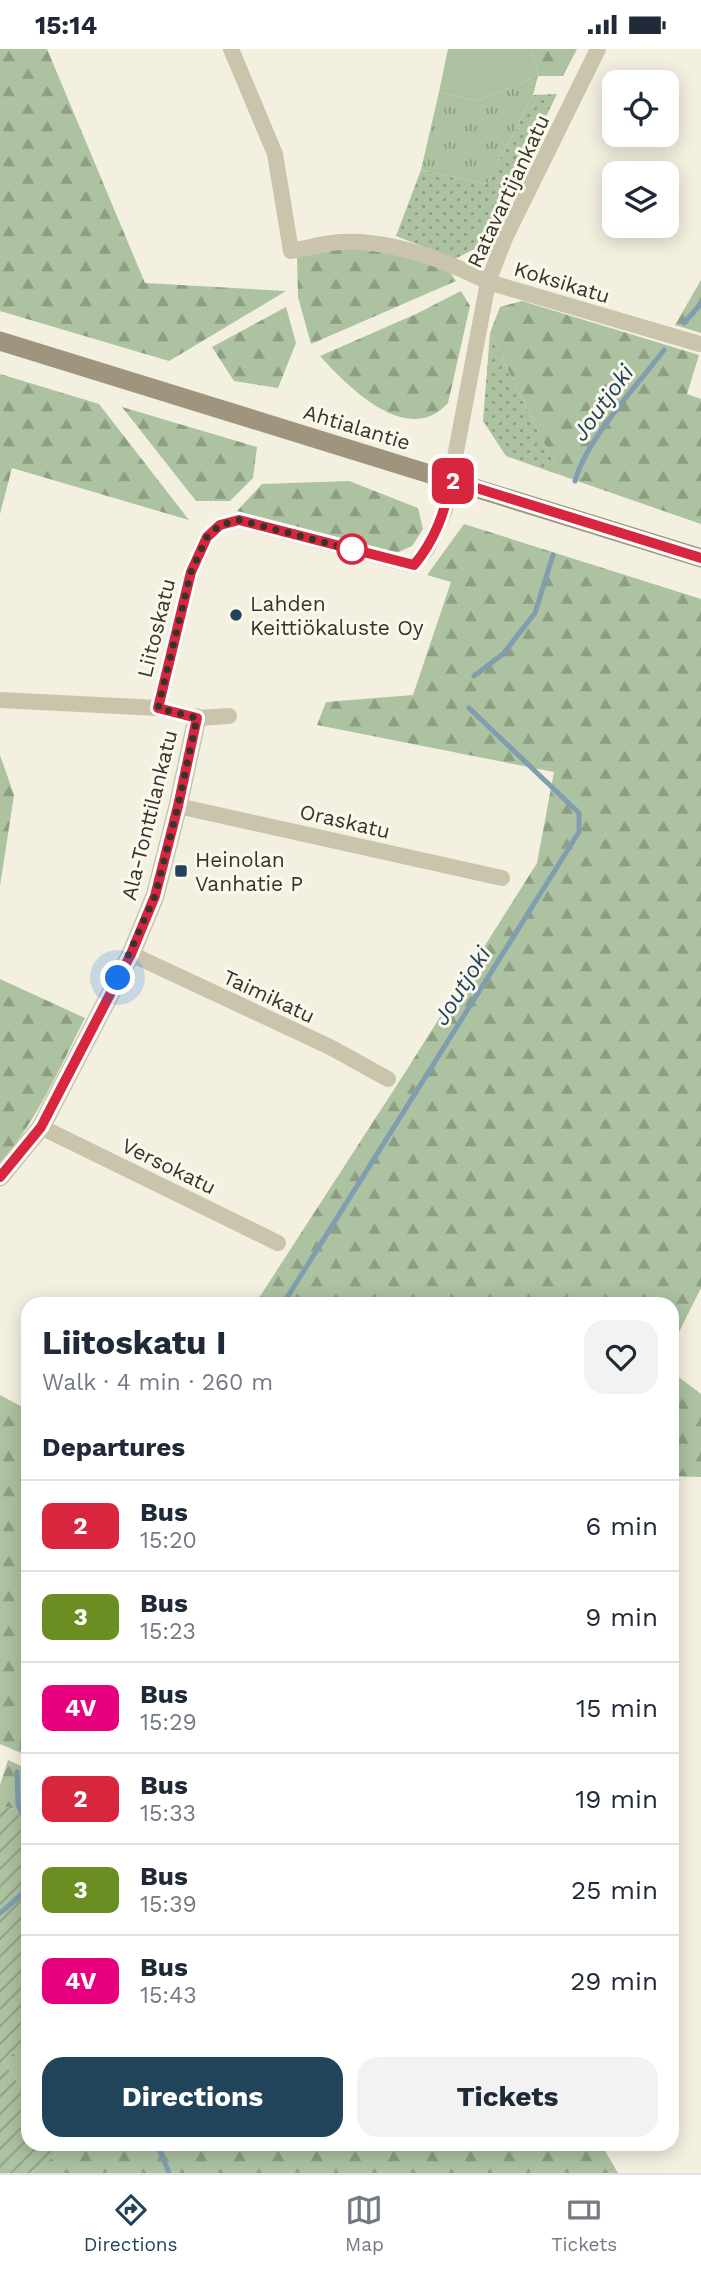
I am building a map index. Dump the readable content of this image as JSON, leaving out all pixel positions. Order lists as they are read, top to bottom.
{
  "streets": {
    "main road": ["Ahtialantie"],
    "street": [
      "Ratavartijankatu",
      "Koksikatu",
      "Liitoskatu",
      "Ala-Tonttilankatu",
      "Oraskatu",
      "Taimikatu",
      "Versokatu"
    ]
  },
  "crossings": [
    ["Ratavartijankatu", "Koksikatu"],
    ["Ratavartijankatu", "Ahtialantie"],
    ["Ratavartijankatu", "Liitoskatu"],
    ["Ahtialantie", "Liitoskatu"],
    ["Ala-Tonttilankatu", "Oraskatu"],
    ["Ala-Tonttilankatu", "Taimikatu"],
    ["Ala-Tonttilankatu", "Versokatu"]
  ],
  "water": ["Joutjoki"],
  "places": {
    "other": ["Lahden Keittiökaluste Oy"],
    "transit": ["Heinolan Vanhatie P"]
  },
  "lines": ["bus line 2"],
  "page": {
    "status": "15:14",
    "on_map": "2",
    "heading": [
      ["Liitoskatu I", "Walk · 4 min · 260 m"],
      "Departures"
    ],
    "list": [
      {
        "mark": "2",
        "name": "Bus",
        "note": "15:20",
        "value": "6 min"
      },
      {
        "mark": "3",
        "name": "Bus",
        "note": "15:23",
        "value": "9 min"
      },
      {
        "mark": "4V",
        "name": "Bus",
        "note": "15:29",
        "value": "15 min"
      },
      {
        "mark": "2",
        "name": "Bus",
        "note": "15:33",
        "value": "19 min"
      },
      {
        "mark": "3",
        "name": "Bus",
        "note": "15:39",
        "value": "25 min"
      },
      {
        "mark": "4V",
        "name": "Bus",
        "note": "15:43",
        "value": "29 min"
      }
    ],
    "buttons": ["Directions", "Tickets"],
    "tabs": ["Directions", "Map", "Tickets"]
  }
}
